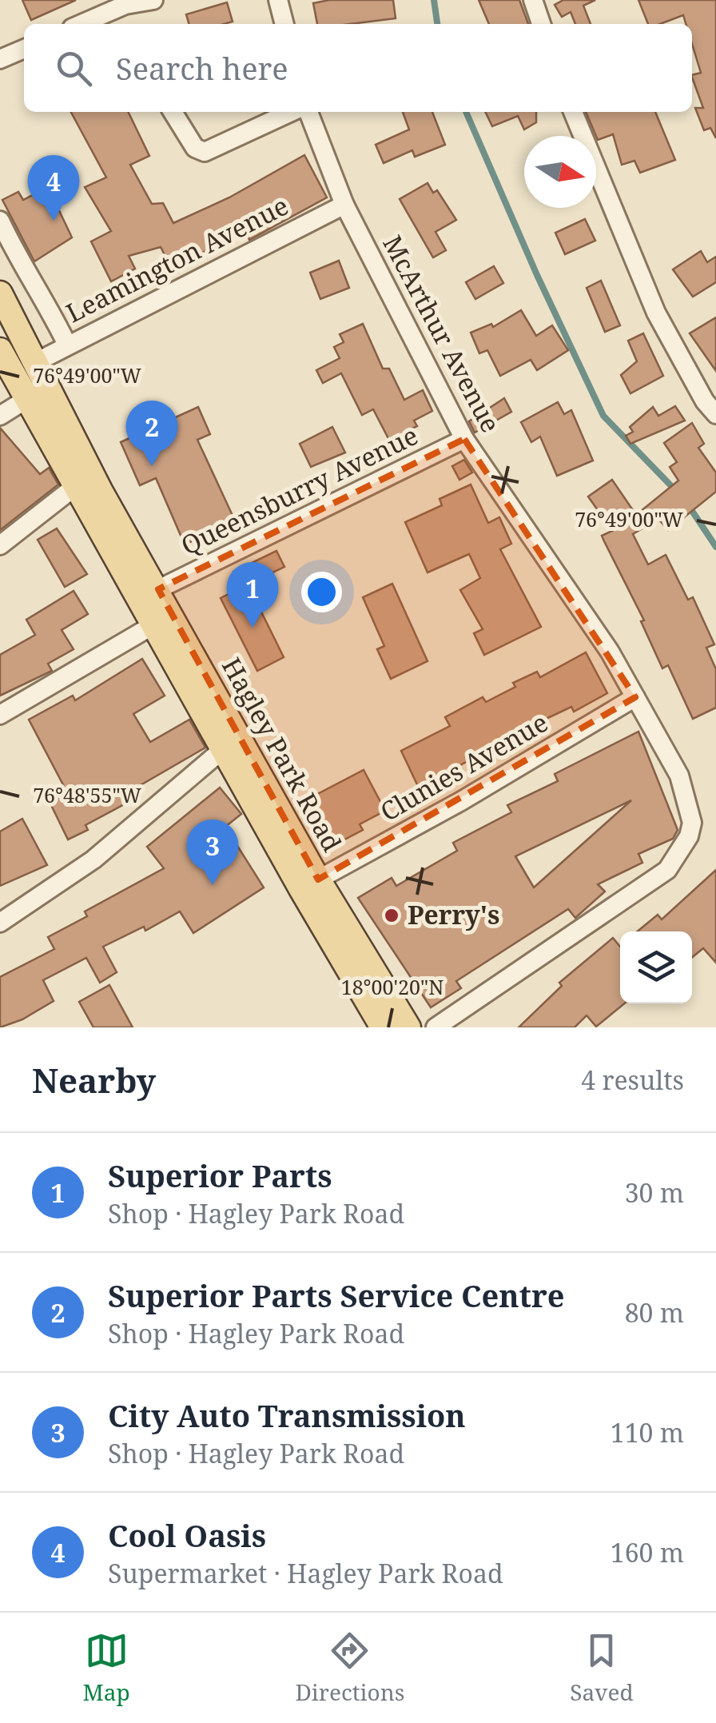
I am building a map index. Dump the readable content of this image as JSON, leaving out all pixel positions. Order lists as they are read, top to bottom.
{
  "streets": {
    "main road": ["Hagley Park Road"],
    "street": [
      "Leamington Avenue",
      "McArthur Avenue",
      "Queensburry Avenue",
      "Clunies Avenue"
    ]
  },
  "crossings": [
    ["Leamington Avenue", "McArthur Avenue"],
    ["Leamington Avenue", "Hagley Park Road"],
    ["McArthur Avenue", "Queensburry Avenue"],
    ["McArthur Avenue", "Clunies Avenue"],
    ["Queensburry Avenue", "Hagley Park Road"],
    ["Hagley Park Road", "Clunies Avenue"]
  ],
  "places": ["Perry's"],
  "north": "right",
  "page": {
    "search": "Search here",
    "pins": [
      "4",
      "2",
      "1",
      "3"
    ],
    "heading": ["Nearby", "4 results"],
    "list": [
      {
        "mark": "1",
        "name": "Superior Parts",
        "note": "Shop · Hagley Park Road",
        "value": "30 m"
      },
      {
        "mark": "2",
        "name": "Superior Parts Service Centre",
        "note": "Shop · Hagley Park Road",
        "value": "80 m"
      },
      {
        "mark": "3",
        "name": "City Auto Transmission",
        "note": "Shop · Hagley Park Road",
        "value": "110 m"
      },
      {
        "mark": "4",
        "name": "Cool Oasis",
        "note": "Supermarket · Hagley Park Road",
        "value": "160 m"
      }
    ],
    "nav": ["Map", "Directions", "Saved"]
  },
  "coordinates": ["76°49'00\"W", "76°48'55\"W", "18°00'20\"N"]
}
